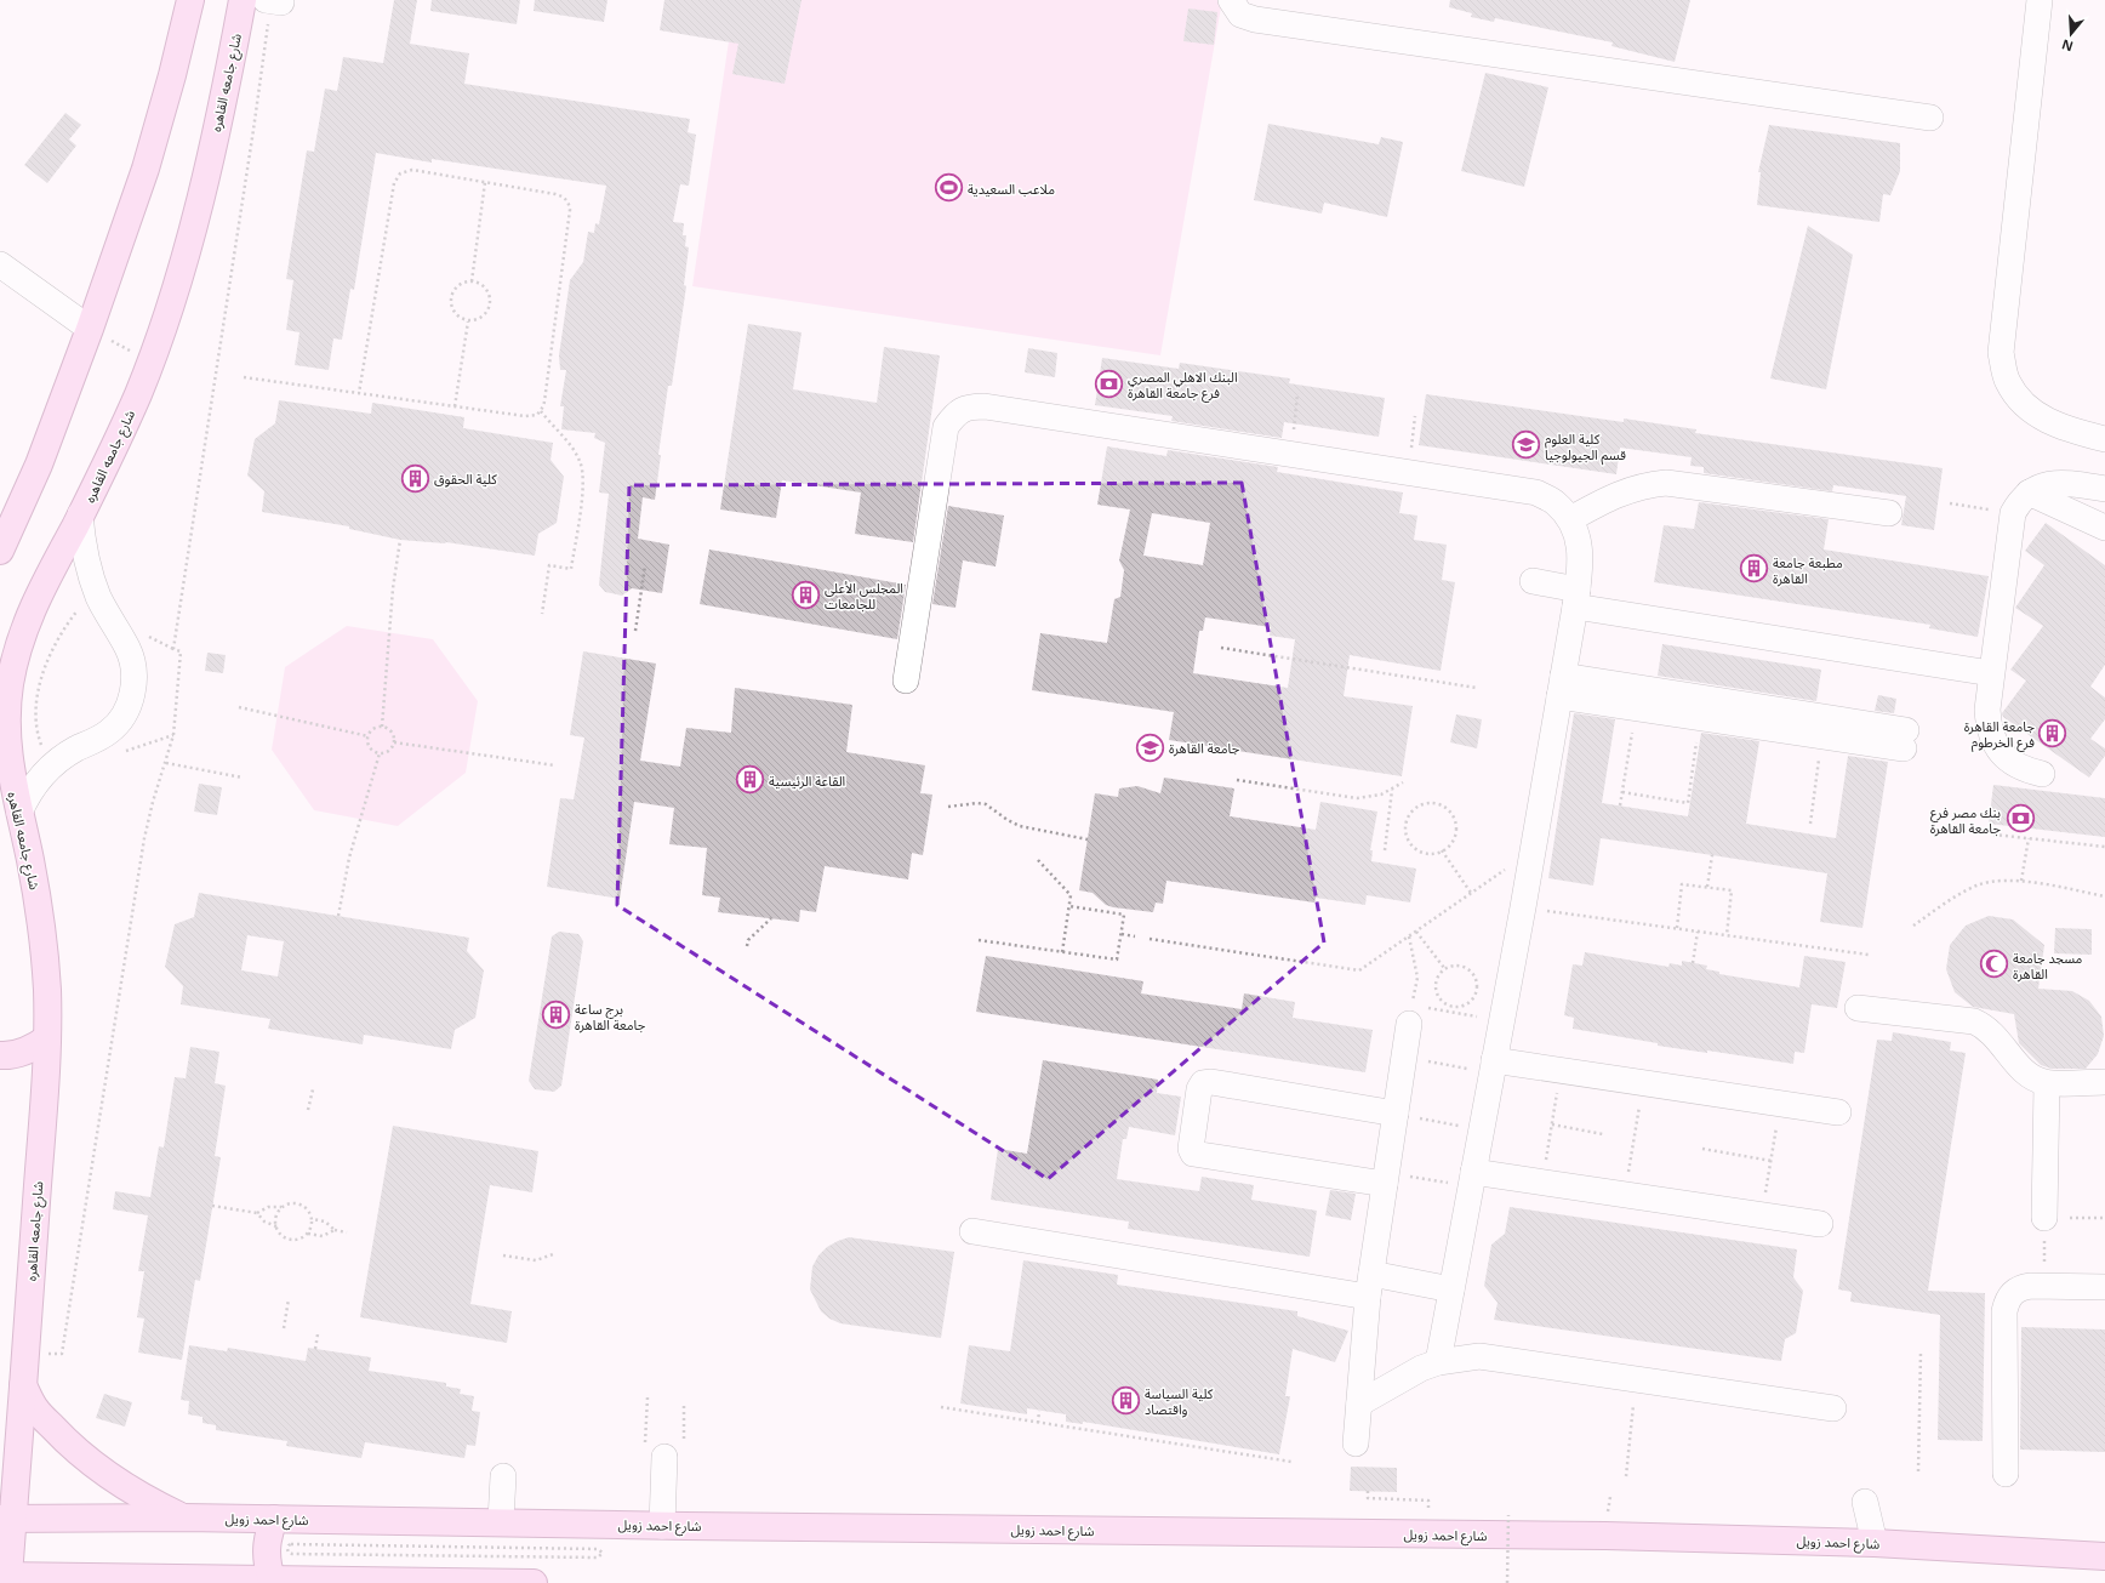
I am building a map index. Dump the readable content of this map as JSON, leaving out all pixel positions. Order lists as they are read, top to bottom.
{
  "streets": {
    "main road": ["شارع جامعه القاهره", "شارع احمد زويل"]
  },
  "crossings": [
    ["شارع جامعه القاهره", "شارع احمد زويل"]
  ],
  "places": {
    "sports": ["ملاعب السعيدية"],
    "bank": ["البنك الاهلي المصري فرع جامعة القاهرة", "بنك مصر فرع جامعة القاهرة"],
    "school or university": ["كلية العلوم قسم الجيولوجيا", "جامعة القاهرة"],
    "building": [
      "كلية الحقوق",
      "مطبعة جامعة القاهرة",
      "المجلس الأعلى للجامعات",
      "جامعة القاهرة فرع الخرطوم",
      "القاعة الرئيسية",
      "برج ساعة جامعة القاهرة",
      "كلية السياسة واقتصاد"
    ],
    "mosque": ["مسجد جامعة القاهرة"]
  },
  "north": "bottom"
}
